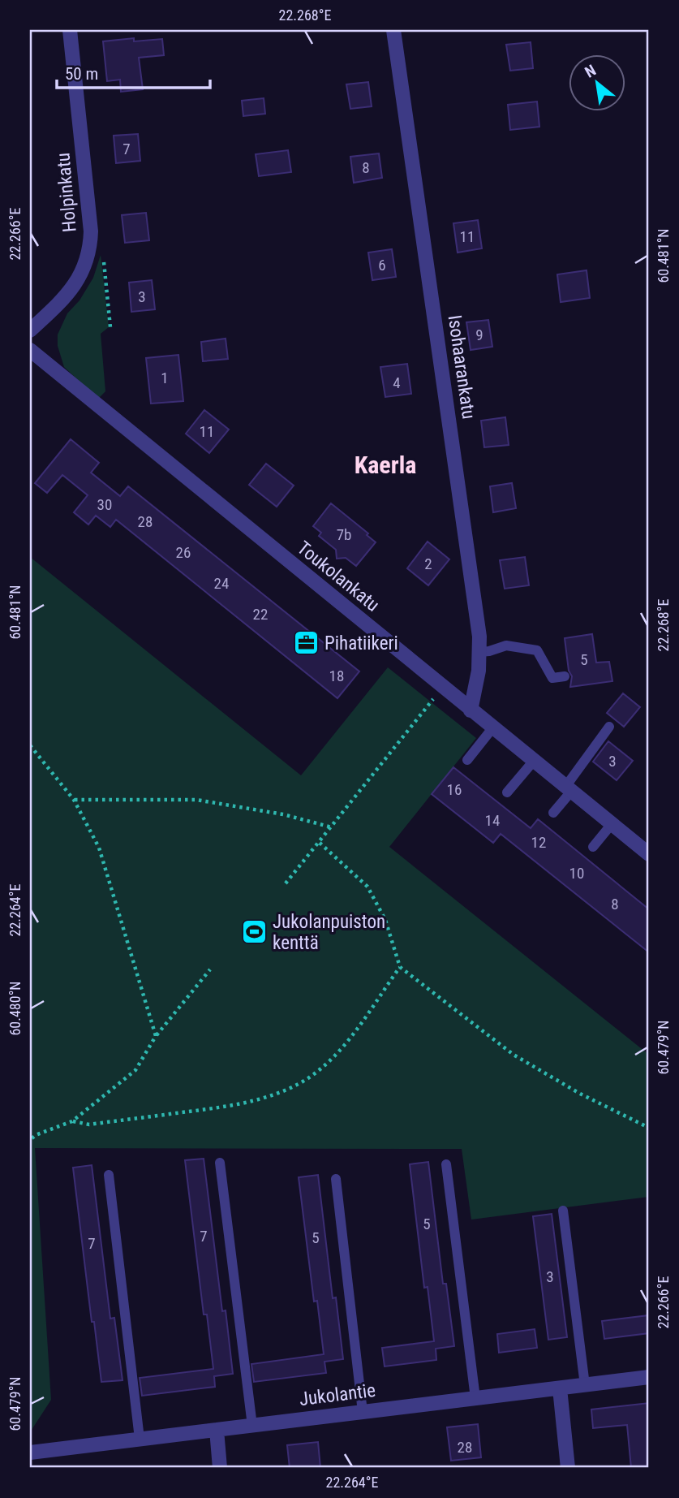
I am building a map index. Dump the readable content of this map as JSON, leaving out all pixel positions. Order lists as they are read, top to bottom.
{
  "streets": {
    "street": [
      "Holpinkatu",
      "Isohaarankatu",
      "Toukolankatu",
      "Jukolantie"
    ]
  },
  "crossings": [
    ["Isohaarankatu", "Toukolankatu"]
  ],
  "districts": ["Kaerla"],
  "places": {
    "office": ["Pihatiikeri"],
    "sports": ["Jukolanpuiston kenttä"]
  },
  "house_numbers": [
    "7",
    "8",
    "11",
    "6",
    "3",
    "9",
    "1",
    "4",
    "11",
    "30",
    "28",
    "7b",
    "26",
    "2",
    "24",
    "22",
    "5",
    "18",
    "3",
    "16",
    "14",
    "12",
    "10",
    "8",
    "5",
    "7",
    "5",
    "7",
    "3",
    "28"
  ],
  "scale_bar": "50 m",
  "north": "top left",
  "coordinates": [
    "22.268°E",
    "22.266°E",
    "60.481°N",
    "22.264°E",
    "60.480°N",
    "60.479°N"
  ]
}
